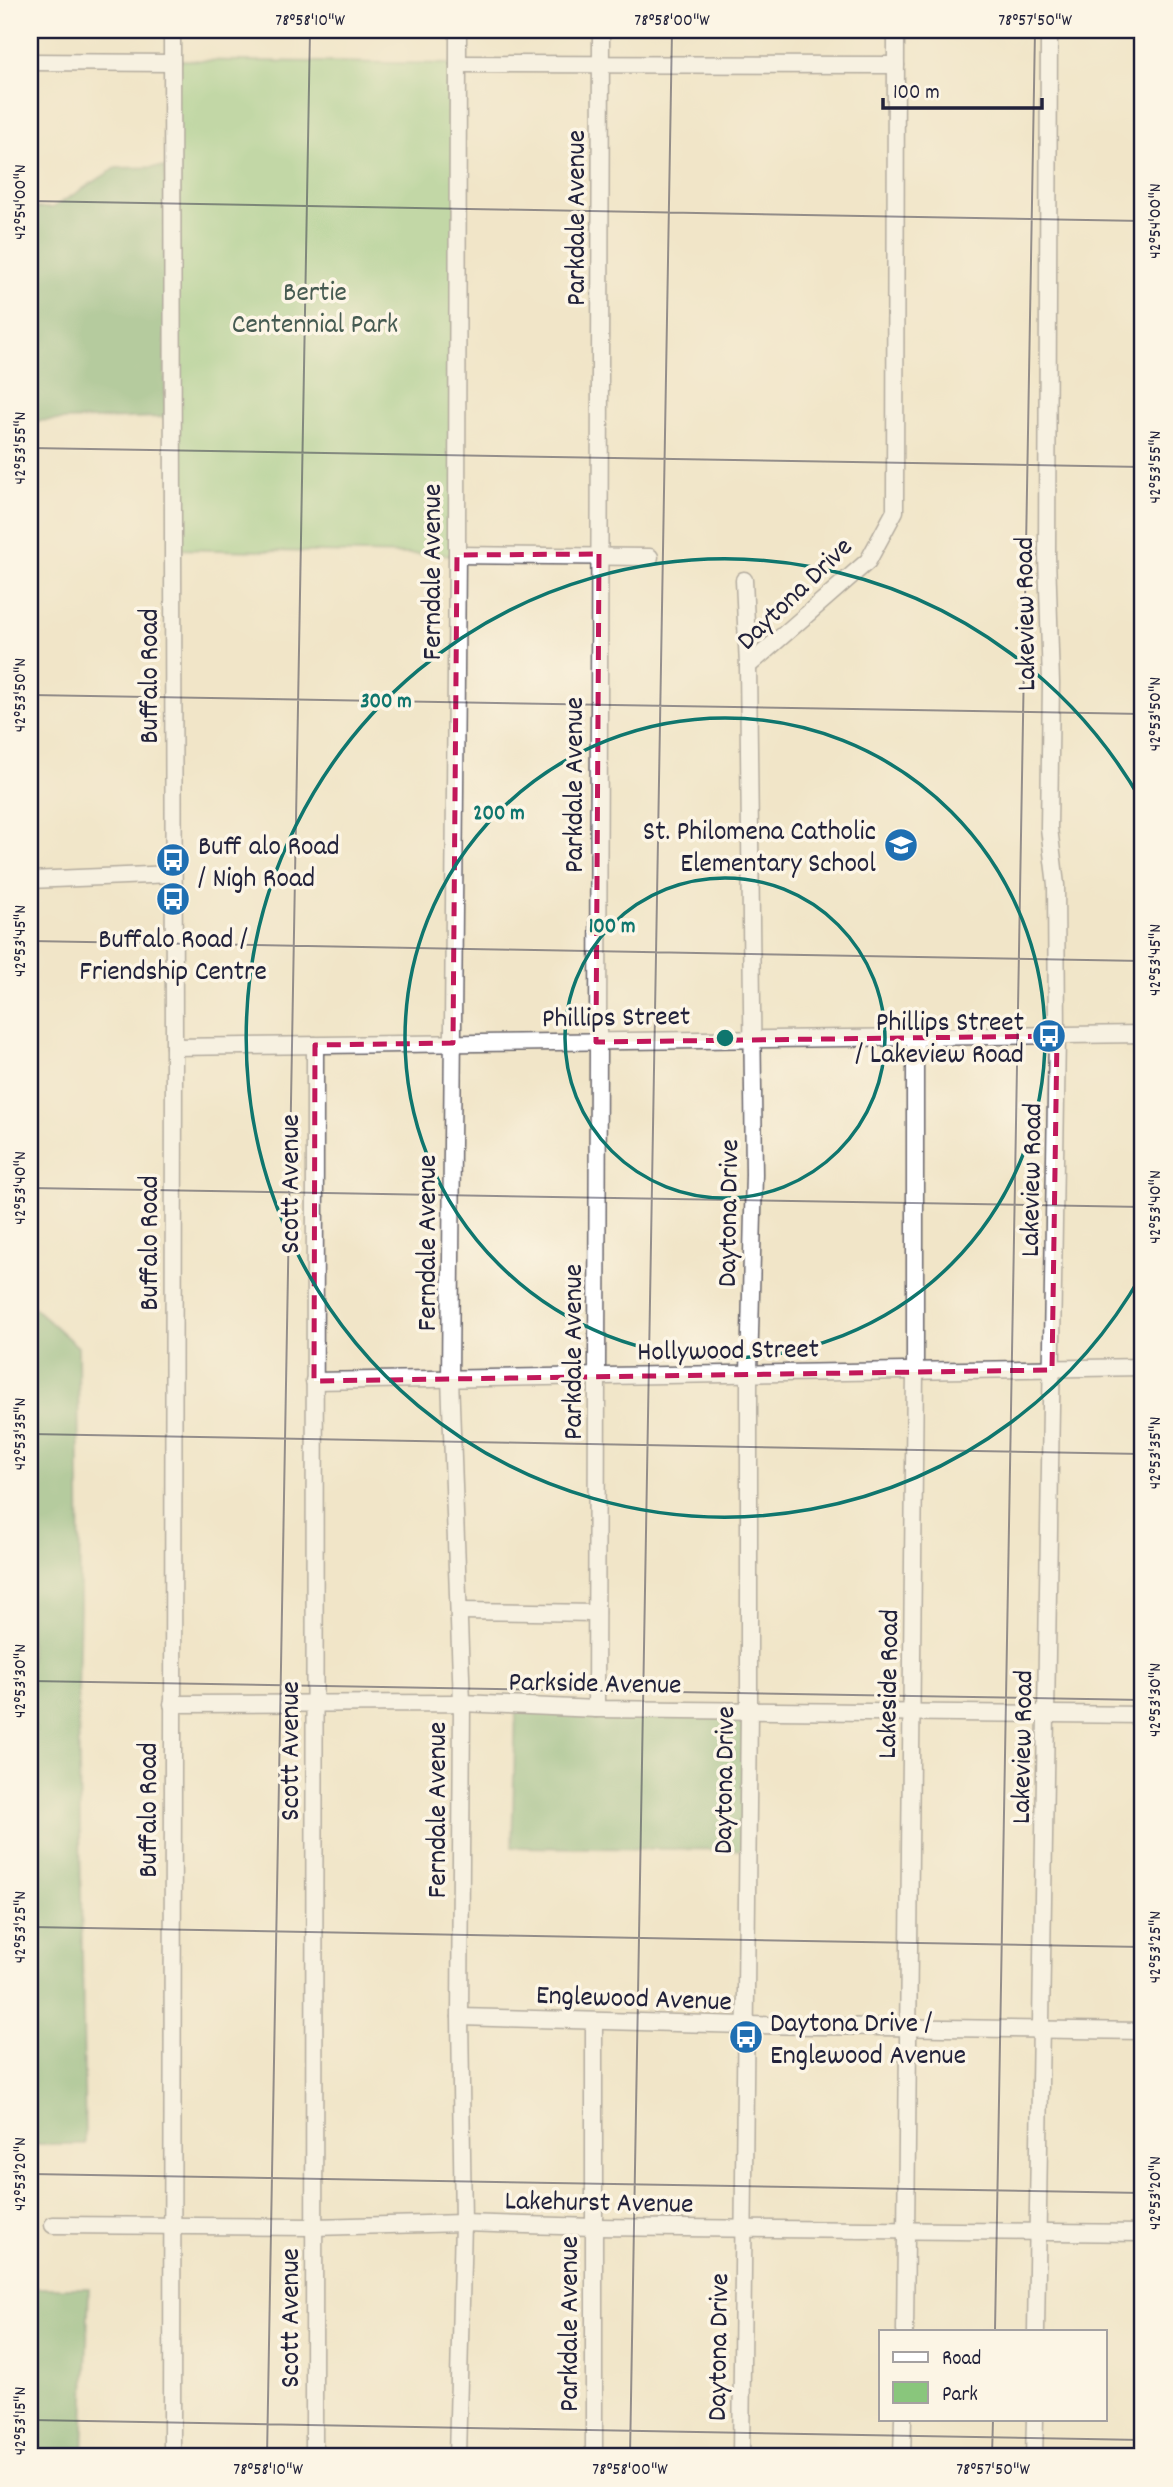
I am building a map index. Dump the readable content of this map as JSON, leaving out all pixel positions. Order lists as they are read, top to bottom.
{
  "streets": {
    "street": [
      "Parkdale Avenue",
      "Ferndale Avenue",
      "Daytona Drive",
      "Lakeview Road",
      "Buffalo Road",
      "Phillips Street",
      "Scott Avenue",
      "Hollywood Street",
      "Parkside Avenue",
      "Lakeside Road",
      "Englewood Avenue",
      "Lakehurst Avenue"
    ]
  },
  "crossings": [
    ["Parkdale Avenue", "Phillips Street"],
    ["Parkdale Avenue", "Hollywood Street"],
    ["Parkdale Avenue", "Parkside Avenue"],
    ["Parkdale Avenue", "Englewood Avenue"],
    ["Parkdale Avenue", "Lakehurst Avenue"],
    ["Ferndale Avenue", "Phillips Street"],
    ["Ferndale Avenue", "Hollywood Street"],
    ["Ferndale Avenue", "Parkside Avenue"],
    ["Ferndale Avenue", "Englewood Avenue"],
    ["Ferndale Avenue", "Lakehurst Avenue"],
    ["Daytona Drive", "Phillips Street"],
    ["Daytona Drive", "Hollywood Street"],
    ["Daytona Drive", "Parkside Avenue"],
    ["Daytona Drive", "Englewood Avenue"],
    ["Daytona Drive", "Lakehurst Avenue"],
    ["Lakeview Road", "Phillips Street"],
    ["Lakeview Road", "Hollywood Street"],
    ["Lakeview Road", "Parkside Avenue"],
    ["Lakeview Road", "Englewood Avenue"],
    ["Lakeview Road", "Lakehurst Avenue"],
    ["Buffalo Road", "Phillips Street"],
    ["Buffalo Road", "Parkside Avenue"],
    ["Buffalo Road", "Lakehurst Avenue"],
    ["Phillips Street", "Scott Avenue"],
    ["Phillips Street", "Lakeside Road"],
    ["Scott Avenue", "Hollywood Street"],
    ["Scott Avenue", "Parkside Avenue"],
    ["Scott Avenue", "Lakehurst Avenue"],
    ["Hollywood Street", "Lakeside Road"],
    ["Parkside Avenue", "Lakeside Road"],
    ["Lakeside Road", "Englewood Avenue"],
    ["Lakeside Road", "Lakehurst Avenue"]
  ],
  "parks": ["Bertie Centennial Park"],
  "places": {
    "school or university": ["St. Philomena Catholic Elementary School"],
    "bus stop": [
      "Buff alo Road / Nigh Road",
      "Buffalo Road / Friendship Centre",
      "Phillips Street / Lakeview Road",
      "Daytona Drive / Englewood Avenue"
    ]
  },
  "legend": ["Road", "Park"],
  "scale_bar": "100 m",
  "coordinates": [
    "78°58'10\"W",
    "78°58'00\"W",
    "78°57'50\"W",
    "42°54'00\"N",
    "42°53'55\"N",
    "42°53'50\"N",
    "42°53'45\"N",
    "42°53'40\"N",
    "42°53'35\"N",
    "42°53'30\"N",
    "42°53'25\"N",
    "42°53'20\"N",
    "42°53'15\"N"
  ],
  "rings": ["300 m", "200 m", "100 m"]
}
